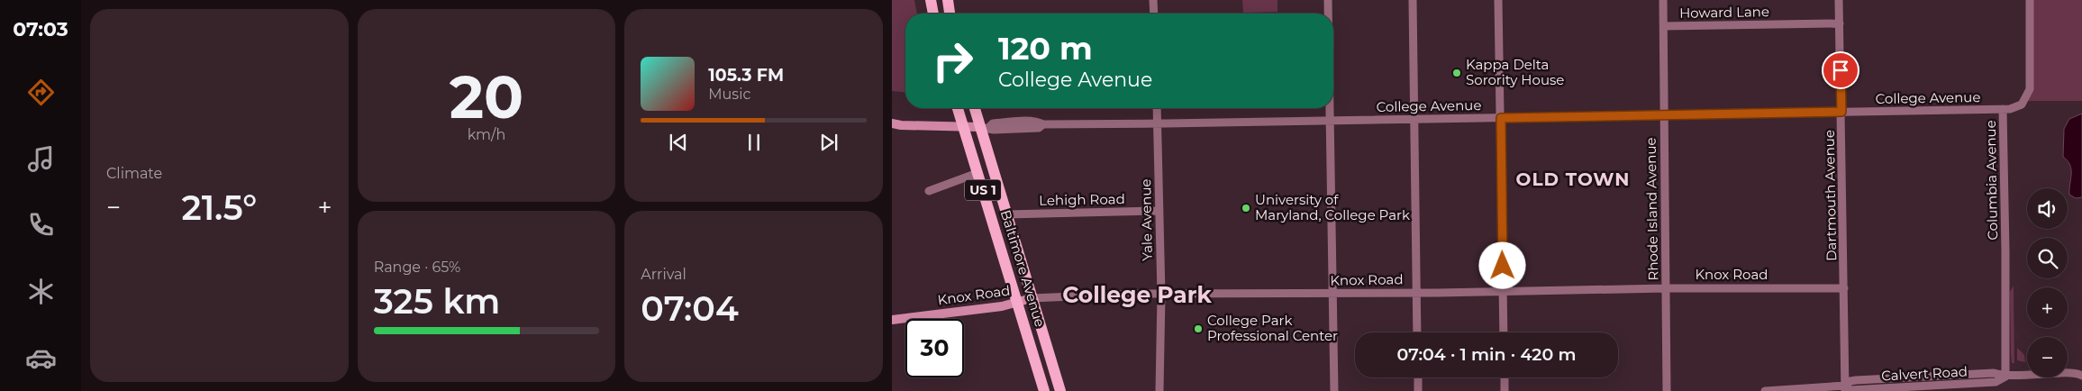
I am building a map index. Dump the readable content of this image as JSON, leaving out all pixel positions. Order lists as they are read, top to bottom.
{
  "streets": {
    "main road": ["US 1", "Baltimore Avenue"],
    "street": [
      "Howard Lane",
      "College Avenue",
      "Columbia Avenue",
      "Dartmouth Avenue",
      "Lehigh Road",
      "Rhode Island Avenue",
      "Yale Avenue",
      "Knox Road",
      "Calvert Road"
    ]
  },
  "crossings": [
    ["Howard Lane", "Dartmouth Avenue"],
    ["Howard Lane", "Rhode Island Avenue"],
    ["College Avenue", "Columbia Avenue"],
    ["College Avenue", "Dartmouth Avenue"],
    ["College Avenue", "Rhode Island Avenue"],
    ["College Avenue", "Yale Avenue"],
    ["College Avenue", "Baltimore Avenue"],
    ["Columbia Avenue", "Calvert Road"],
    ["Dartmouth Avenue", "Knox Road"],
    ["Dartmouth Avenue", "Calvert Road"],
    ["Lehigh Road", "Yale Avenue"],
    ["Lehigh Road", "Baltimore Avenue"],
    ["Rhode Island Avenue", "Knox Road"],
    ["Yale Avenue", "Knox Road"],
    ["Baltimore Avenue", "Knox Road"]
  ],
  "districts": ["OLD TOWN", "College Park"],
  "places": ["Kappa Delta Sorority House", "University of Maryland, College Park", "College Park Professional Center"],
  "page": {
    "tabs": "07:03",
    "tile": [
      "Climate",
      ["20", "km/h"],
      ["Range · 65%", "325 km"],
      ["Arrival", "07:04"]
    ],
    "turn": ["120 m", "College Avenue"],
    "song": ["105.3 FM", "Music"],
    "map_buttons": ["+", "−"],
    "heat": ["−", "21.5°", "+"],
    "limit": "30",
    "trip": "07:04 · 1 min · 420 m"
  }
}
